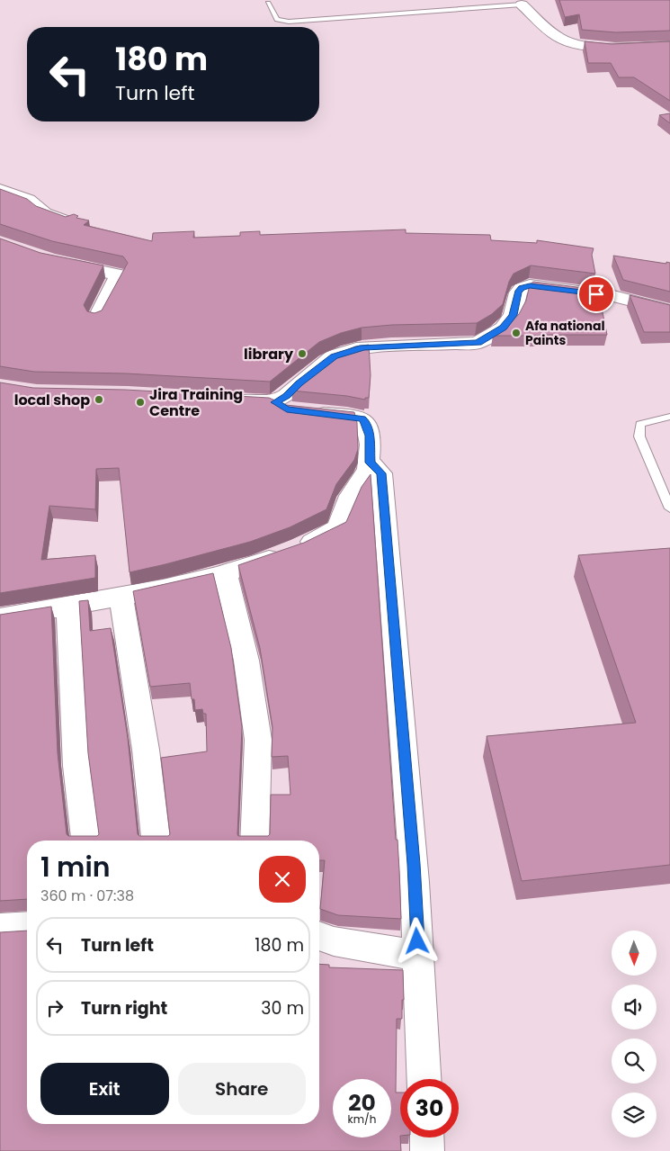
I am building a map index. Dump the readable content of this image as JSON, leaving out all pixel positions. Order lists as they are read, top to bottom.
{
  "places": [
    "Afa national Paints",
    "library",
    "local shop",
    "Jira Training Centre"
  ],
  "north": "bottom",
  "page": {
    "turn": ["180 m", "Turn left"],
    "heading": ["1 min", "360 m · 07:38"],
    "list": [
      {
        "name": "Turn left",
        "value": "180 m"
      },
      {
        "name": "Turn right",
        "value": "30 m"
      }
    ],
    "buttons": ["Exit", "Share"],
    "speed": "20 km/h",
    "limit": "30"
  }
}
